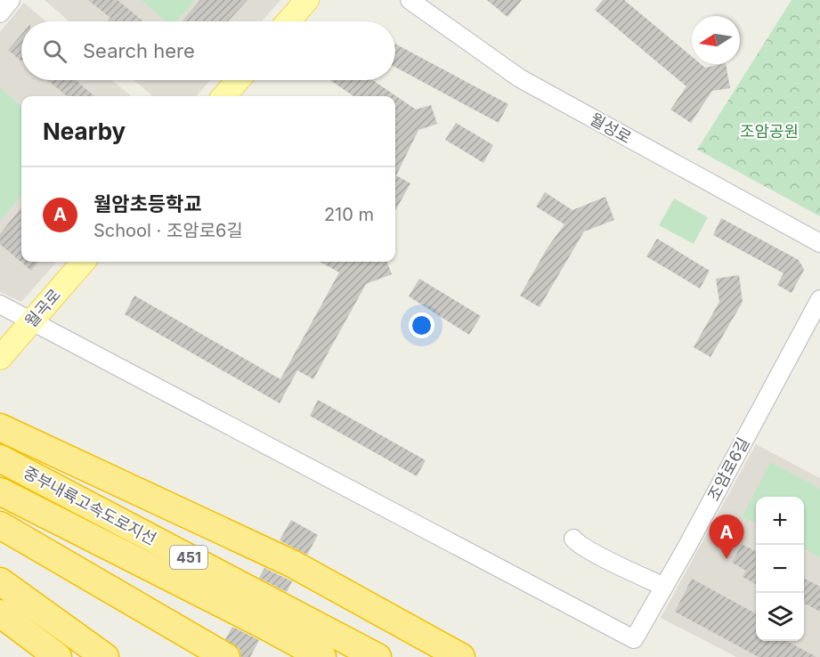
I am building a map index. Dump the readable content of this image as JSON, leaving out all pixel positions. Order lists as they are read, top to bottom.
{
  "streets": {
    "highway": ["중부내륙고속도로지선", "451"],
    "main road": ["월곡로"],
    "street": ["월성로", "조암로6길"]
  },
  "crossings": [
    ["월곡로", "조암로6길"]
  ],
  "parks": ["조암공원"],
  "north": "left",
  "page": {
    "search": "Search here",
    "heading": "Nearby",
    "list": [
      {
        "mark": "A",
        "name": "월암초등학교",
        "note": "School · 조암로6길",
        "value": "210 m"
      }
    ],
    "map_buttons": ["+", "−"],
    "pins": "A"
  }
}
